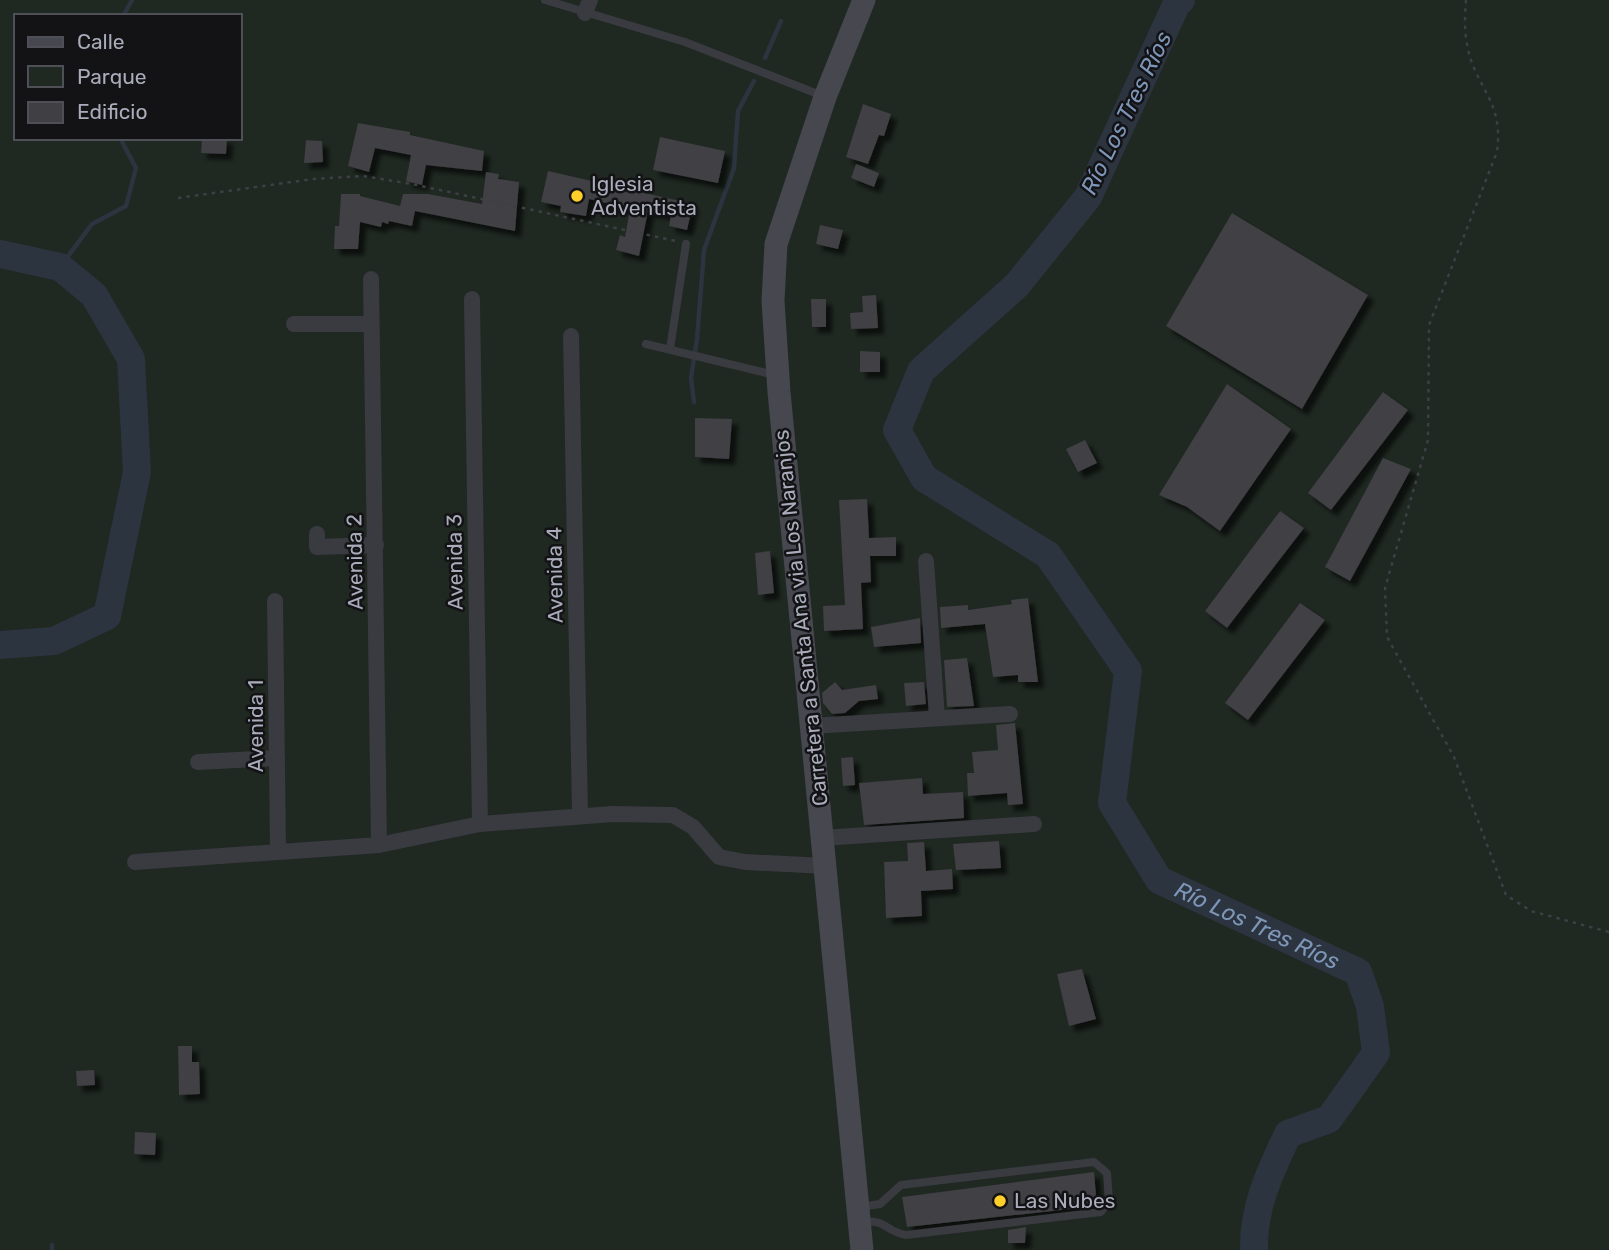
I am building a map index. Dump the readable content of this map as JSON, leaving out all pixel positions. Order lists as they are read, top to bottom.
{
  "streets": {
    "main road": ["Carretera a Santa Ana via Los Naranjos"],
    "street": [
      "Avenida 2",
      "Avenida 3",
      "Avenida 4",
      "Avenida 1"
    ]
  },
  "water": ["Río Los Tres Ríos"],
  "places": ["Iglesia Adventista", "Las Nubes"],
  "legend": ["Calle", "Parque", "Edificio"]
}
